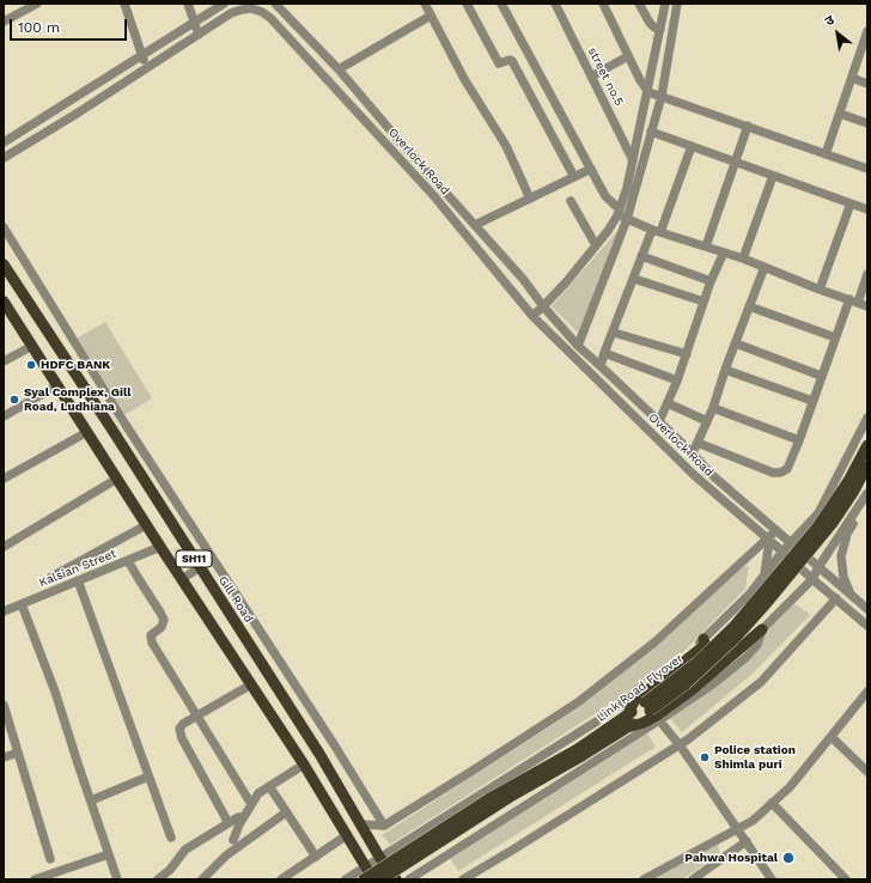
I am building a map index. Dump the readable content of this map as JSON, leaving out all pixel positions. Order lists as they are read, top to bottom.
{
  "streets": {
    "main road": ["SH11", "Gill Road", "Link Road Flyover"],
    "street": ["street no.5", "Overlock Road", "Kalsian Street"]
  },
  "crossings": [
    ["SH11", "Kalsian Street"]
  ],
  "places": [
    "HDFC BANK",
    "Syal Complex, Gill Road, Ludhiana",
    "Police station Shimla puri",
    "Pahwa Hospital"
  ],
  "scale_bar": "100 m",
  "north": "top left"
}
